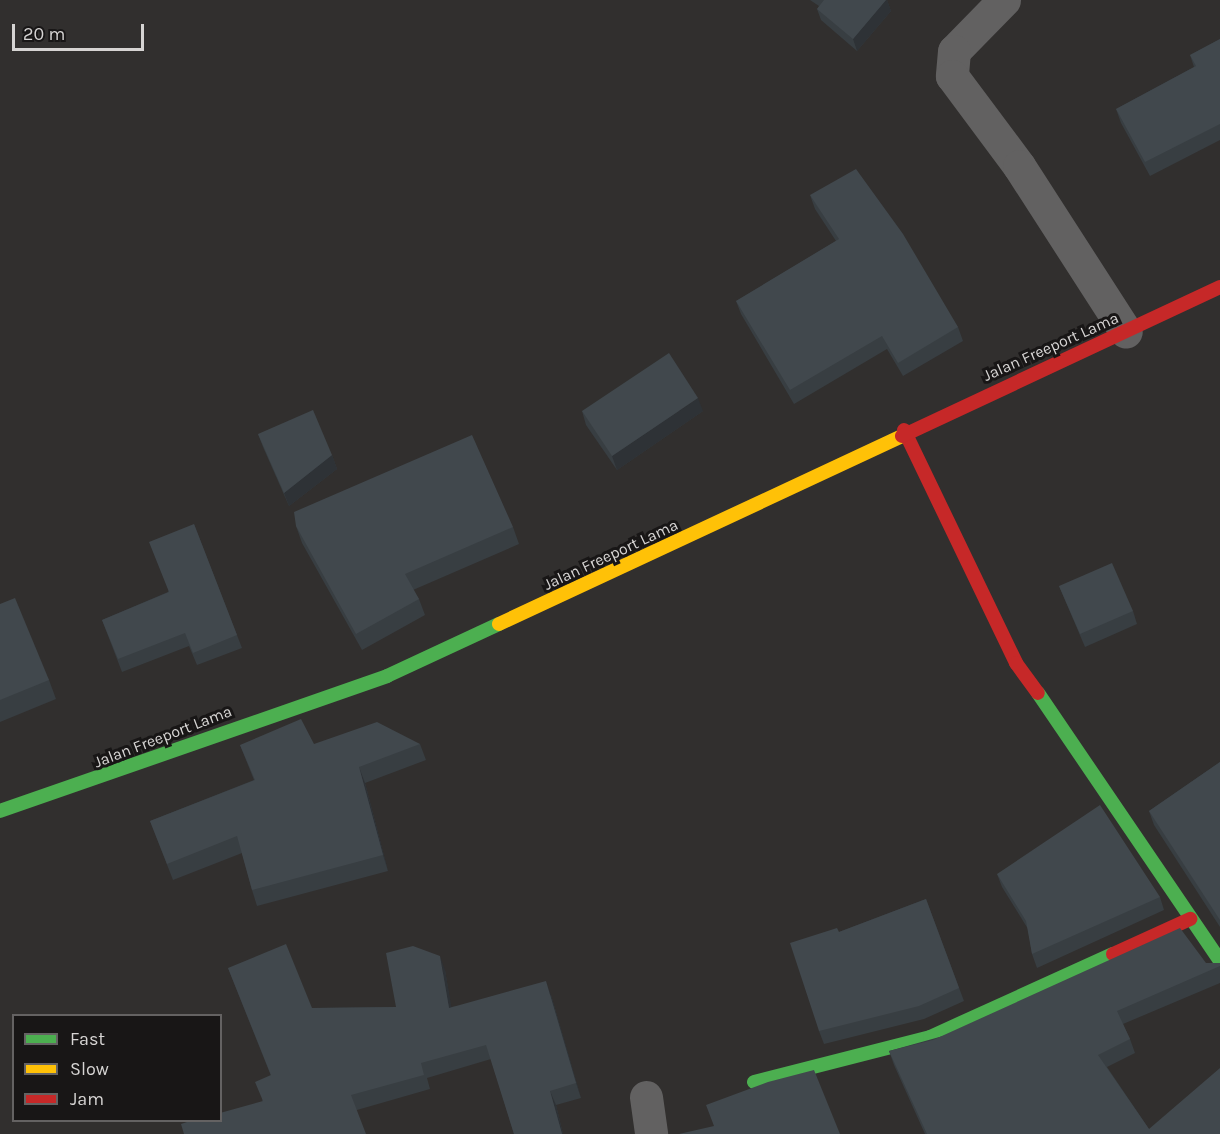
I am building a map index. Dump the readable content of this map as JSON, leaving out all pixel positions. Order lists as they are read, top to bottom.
{
  "streets": {
    "street": ["Jalan Freeport Lama"]
  },
  "legend": ["Fast", "Slow", "Jam"],
  "scale_bar": "20 m"
}
